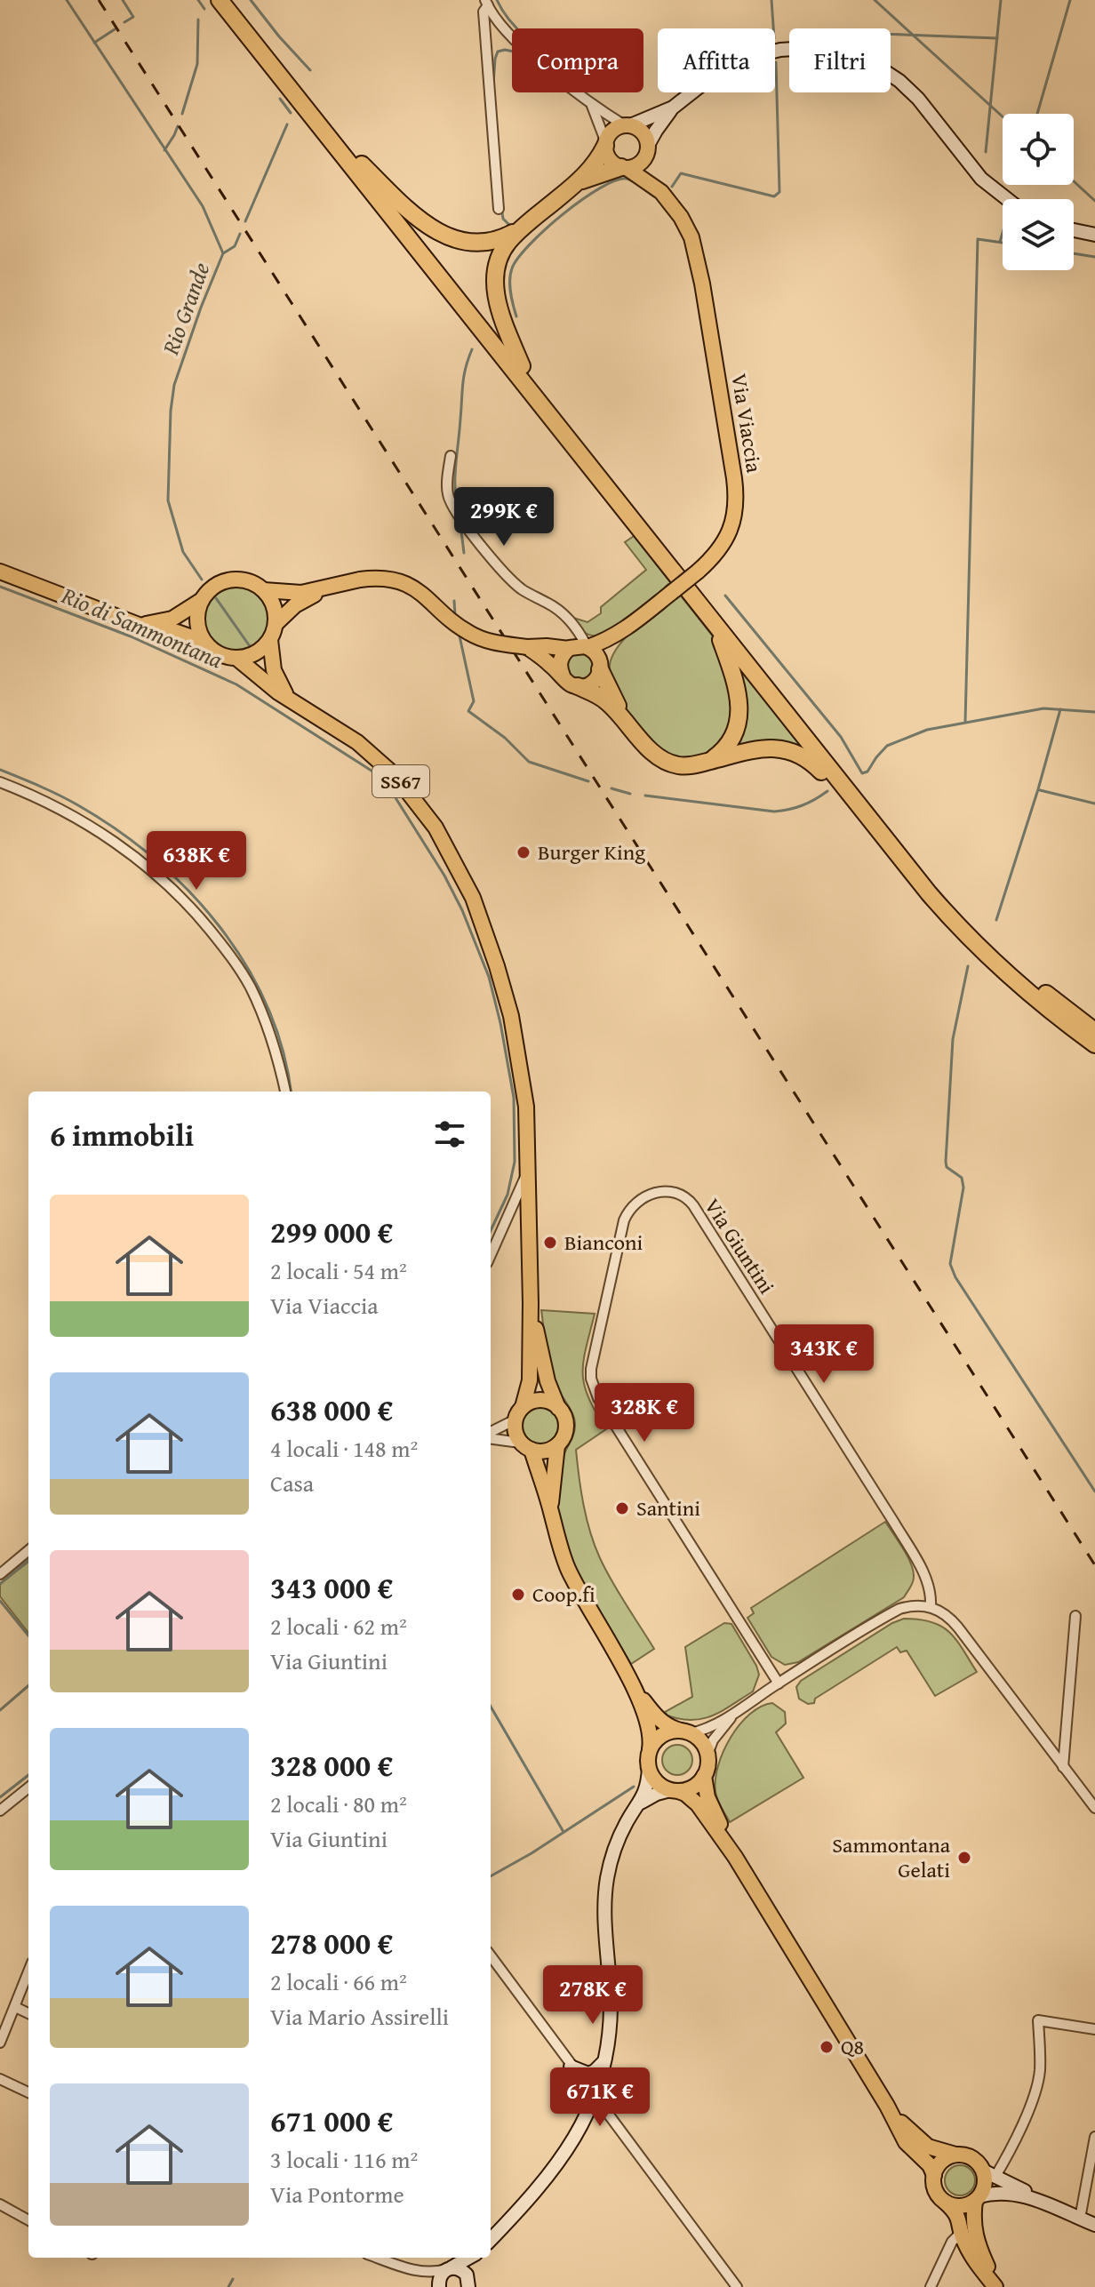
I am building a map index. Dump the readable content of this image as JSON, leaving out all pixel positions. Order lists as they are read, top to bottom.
{
  "streets": {
    "main road": ["Via Viaccia", "SS67"],
    "street": ["Via Giuntini"]
  },
  "water": ["Rio Grande", "Rio di Sammontana"],
  "places": [
    "Burger King",
    "Bianconi",
    "Santini",
    "Coop.fi",
    "Sammontana Gelati",
    "Q8"
  ],
  "page": {
    "chip": ["Compra", "Affitta", "Filtri"],
    "price": [
      "299K €",
      "638K €",
      "343K €",
      "328K €",
      "278K €",
      "671K €"
    ],
    "heading": "6 immobili",
    "list": [
      {
        "name": "299 000 €",
        "note": "2 locali · 54 m² · Via Viaccia"
      },
      {
        "name": "638 000 €",
        "note": "4 locali · 148 m² · Casa"
      },
      {
        "name": "343 000 €",
        "note": "2 locali · 62 m² · Via Giuntini"
      },
      {
        "name": "328 000 €",
        "note": "2 locali · 80 m² · Via Giuntini"
      },
      {
        "name": "278 000 €",
        "note": "2 locali · 66 m² · Via Mario Assirelli"
      },
      {
        "name": "671 000 €",
        "note": "3 locali · 116 m² · Via Pontorme"
      }
    ]
  }
}
